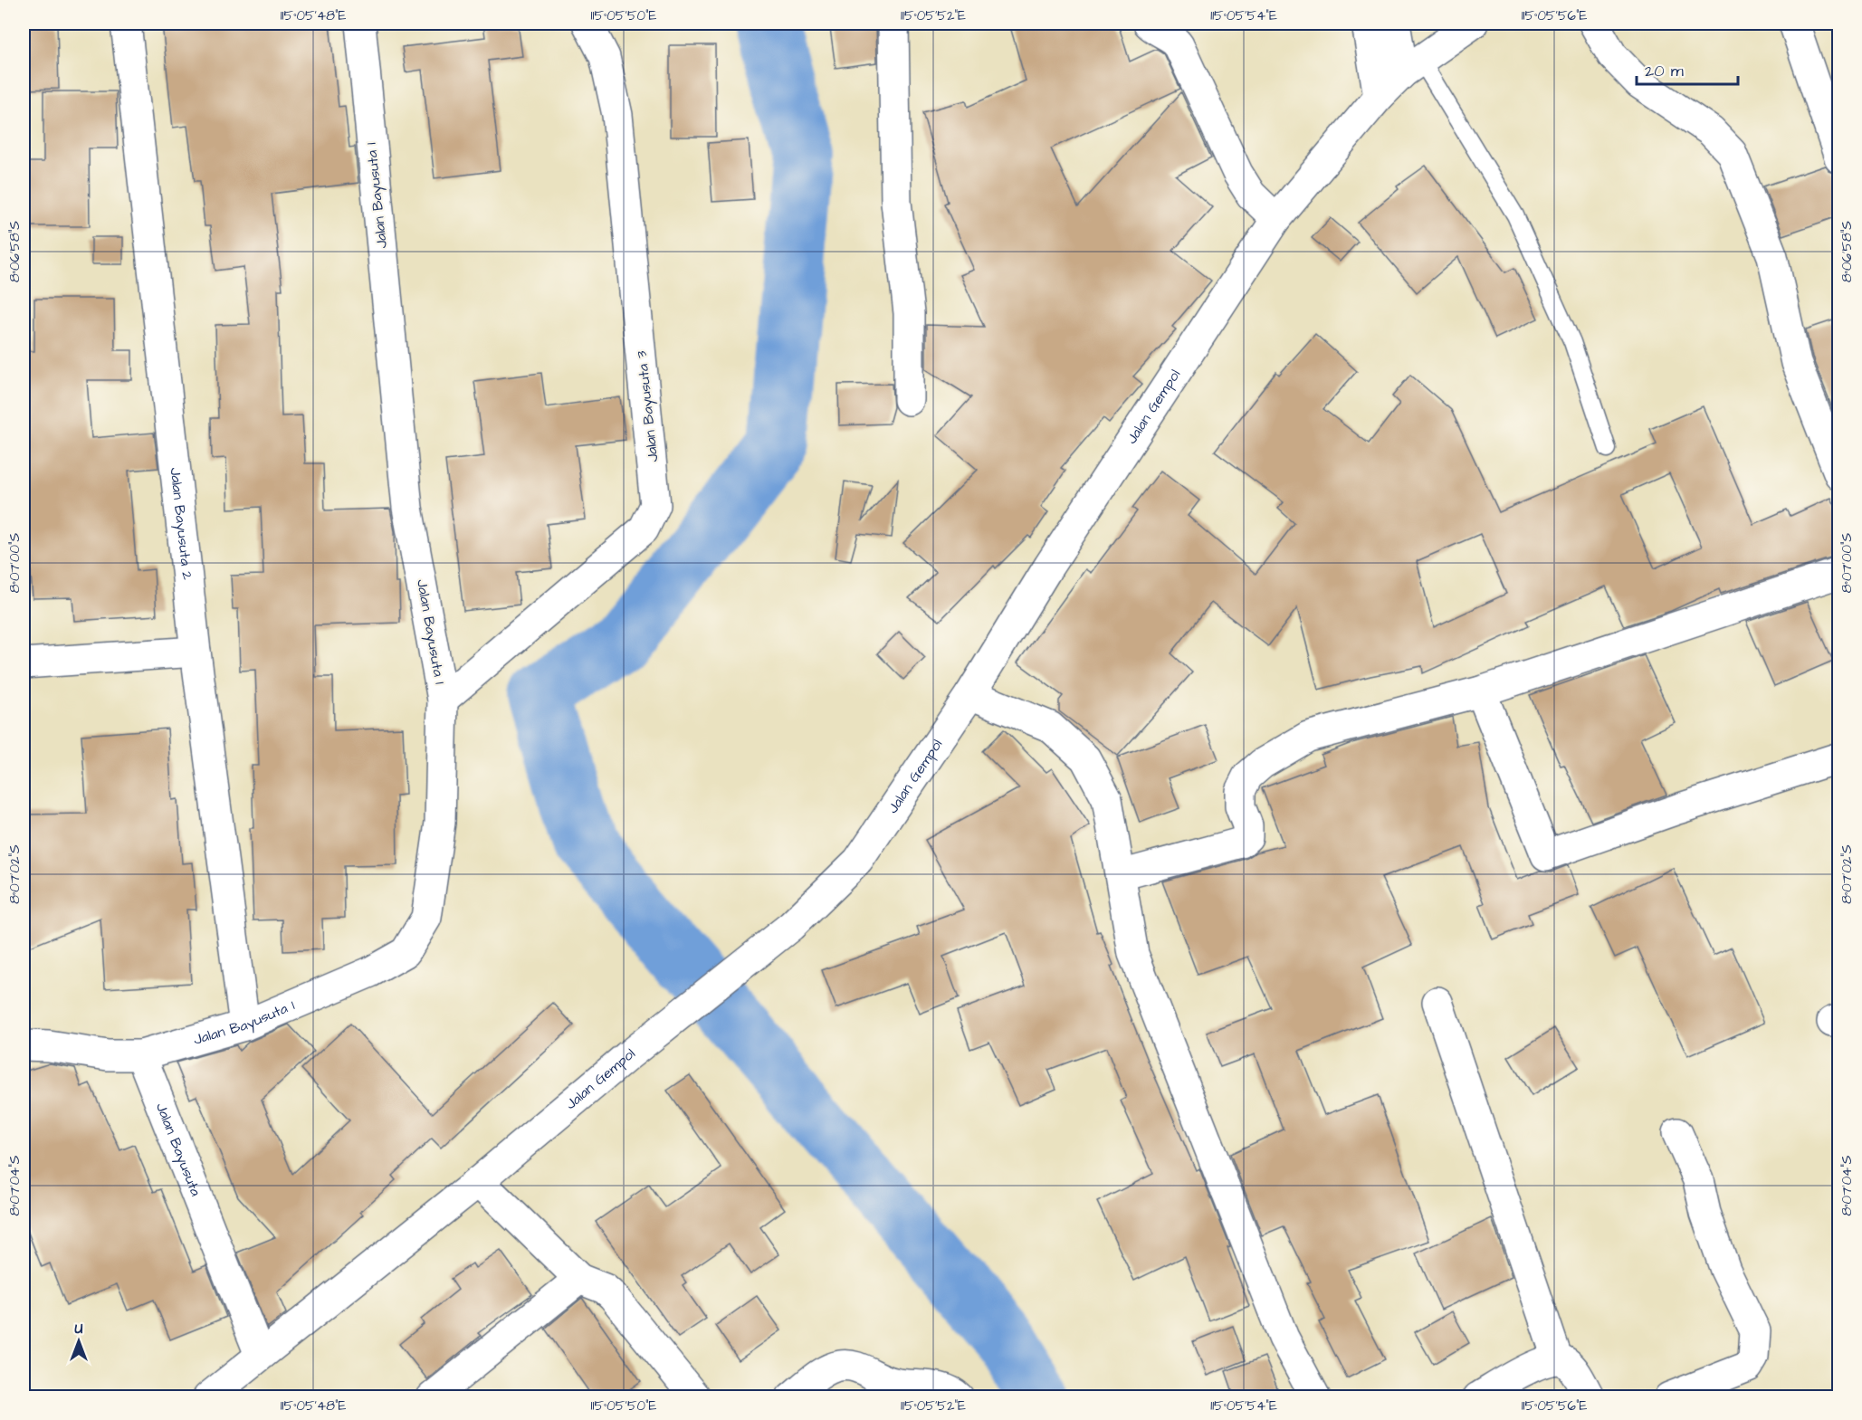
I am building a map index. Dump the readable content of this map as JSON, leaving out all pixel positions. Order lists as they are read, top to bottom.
{
  "streets": {
    "street": [
      "Jalan Bayusuta 1",
      "Jalan Bayusuta 3",
      "Jalan Gempol",
      "Jalan Bayusuta 2",
      "Jalan Bayusuta"
    ]
  },
  "crossings": [
    ["Jalan Bayusuta 1", "Jalan Bayusuta 3"],
    ["Jalan Bayusuta 1", "Jalan Bayusuta 2"],
    ["Jalan Bayusuta 1", "Jalan Bayusuta"],
    ["Jalan Gempol", "Jalan Bayusuta"]
  ],
  "scale_bar": "20 m",
  "north": "top",
  "coordinates": [
    "115°05'48\"E",
    "115°05'50\"E",
    "115°05'52\"E",
    "115°05'54\"E",
    "115°05'56\"E",
    "8°06'58\"S",
    "8°07'00\"S",
    "8°07'02\"S",
    "8°07'04\"S"
  ]
}
